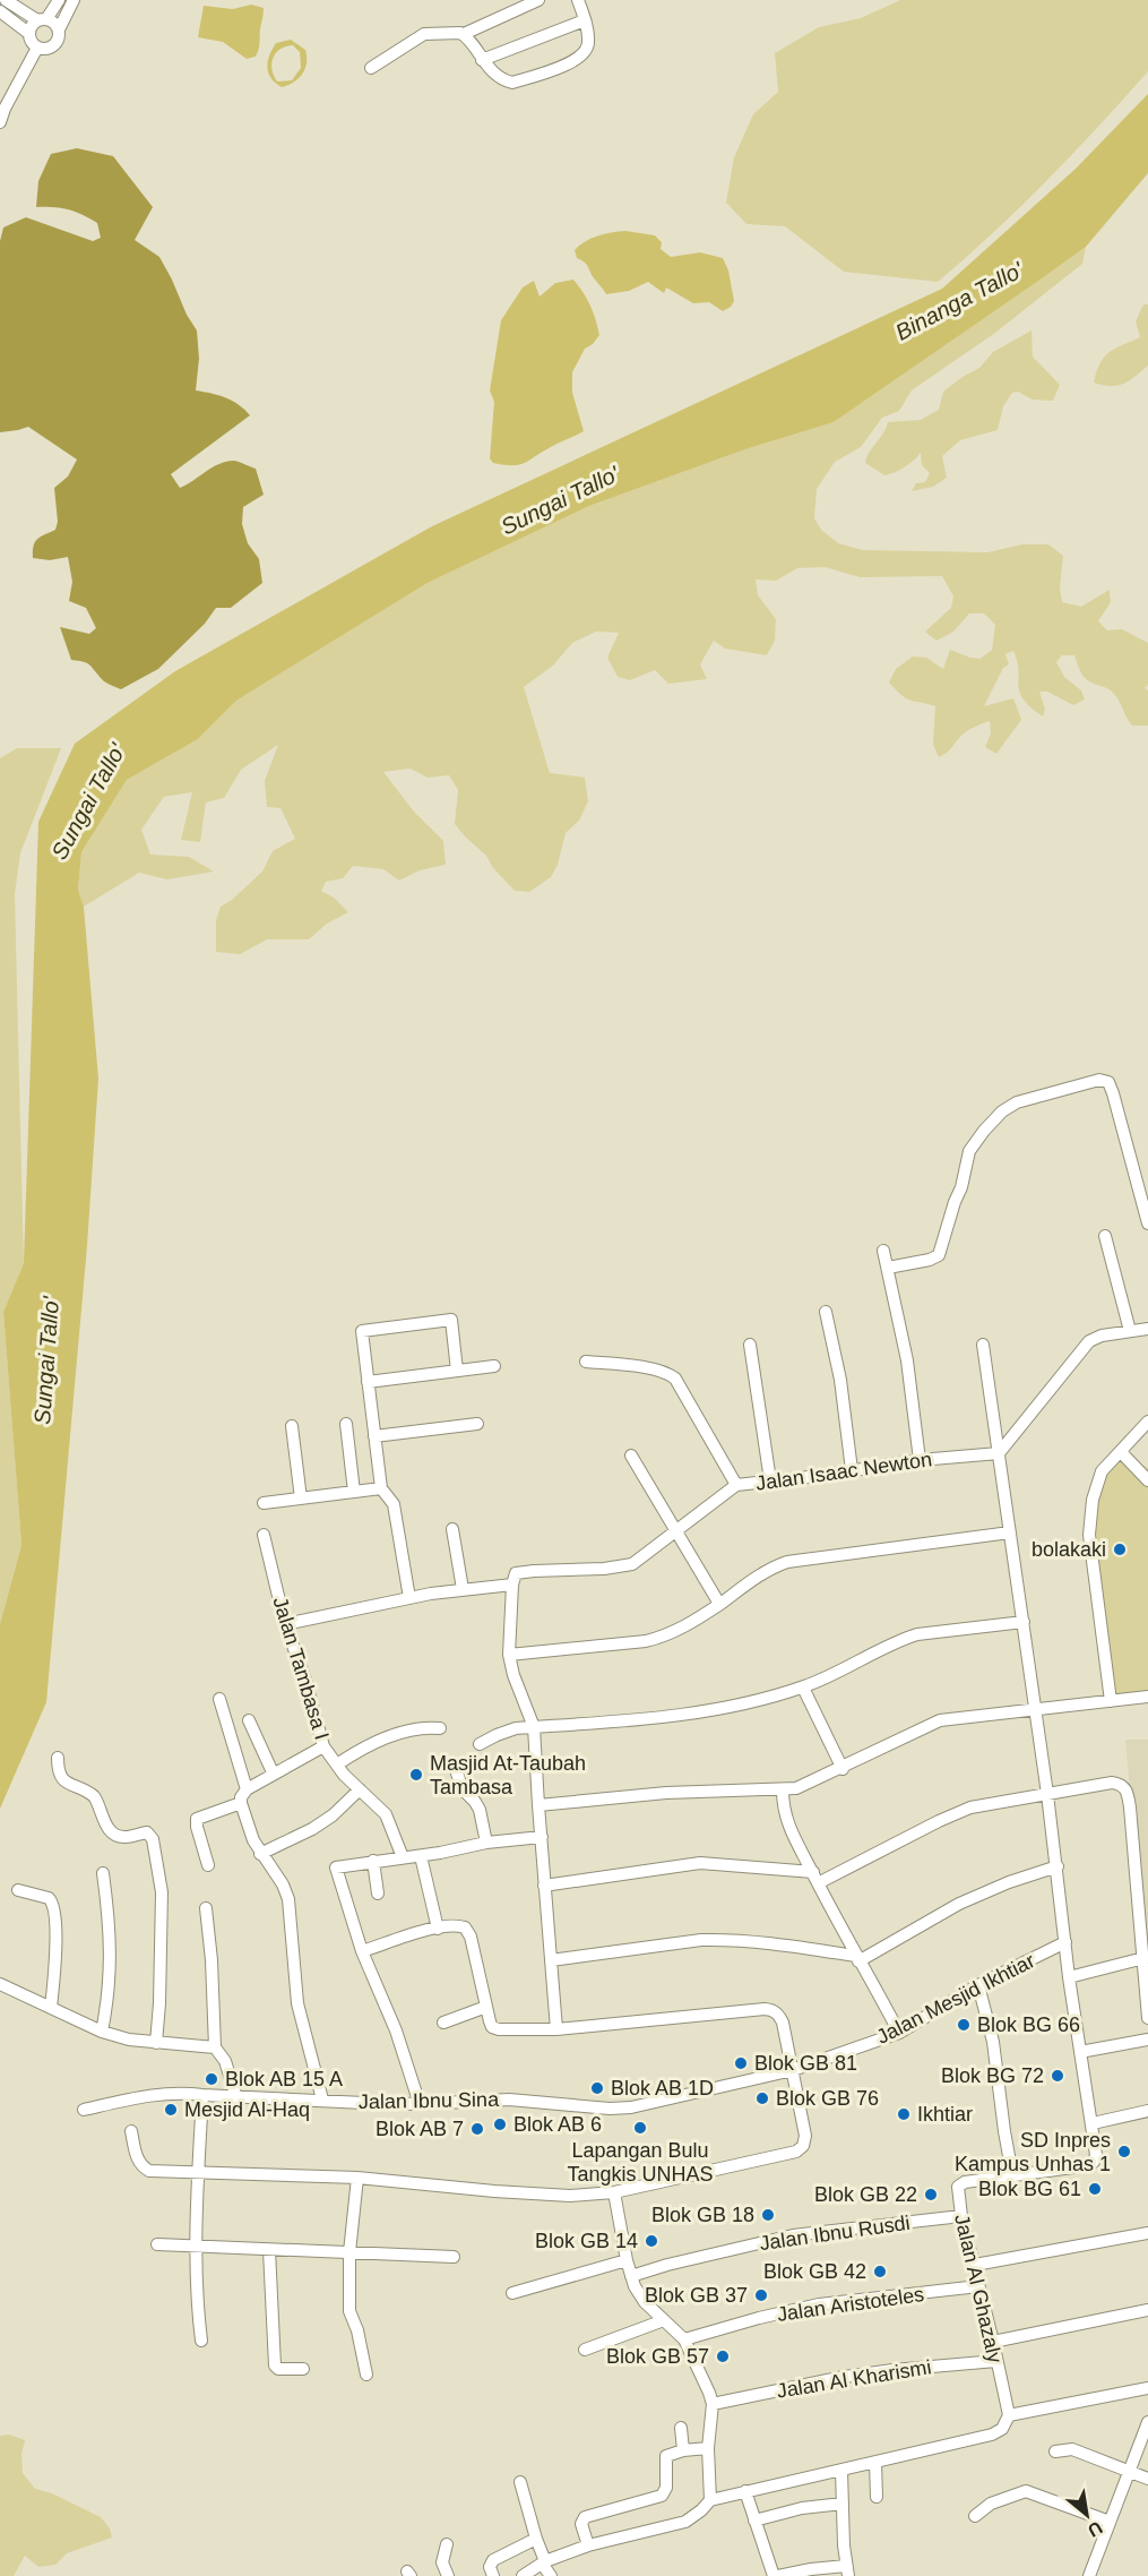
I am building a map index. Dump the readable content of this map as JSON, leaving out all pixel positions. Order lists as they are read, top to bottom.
{
  "streets": {
    "street": [
      "Jalan Isaac Newton",
      "Jalan Tambasa I",
      "Jalan Mesjid Ikhtiar",
      "Jalan Ibnu Sina",
      "Jalan Ibnu Rusdi",
      "Jalan Al Ghazaly",
      "Jalan Aristoteles",
      "Jalan Al Kharismi"
    ]
  },
  "crossings": [
    ["Jalan Mesjid Ikhtiar", "Jalan Ibnu Sina"],
    ["Jalan Ibnu Rusdi", "Jalan Al Ghazaly"],
    ["Jalan Al Ghazaly", "Jalan Aristoteles"],
    ["Jalan Al Ghazaly", "Jalan Al Kharismi"]
  ],
  "water": ["Binanga Tallo'", "Sungai Tallo'"],
  "places": [
    "bolakaki",
    "Masjid At-Taubah Tambasa",
    "Blok BG 66",
    "Blok GB 81",
    "Blok BG 72",
    "Blok AB 15 A",
    "Blok AB 1D",
    "Blok GB 76",
    "Mesjid Al-Haq",
    "Ikhtiar",
    "Blok AB 6",
    "Lapangan Bulu Tangkis UNHAS",
    "Blok AB 7",
    "SD Inpres Kampus Unhas 1",
    "Blok BG 61",
    "Blok GB 22",
    "Blok GB 18",
    "Blok GB 14",
    "Blok GB 42",
    "Blok GB 37",
    "Blok GB 57"
  ],
  "north": "bottom right"
}
